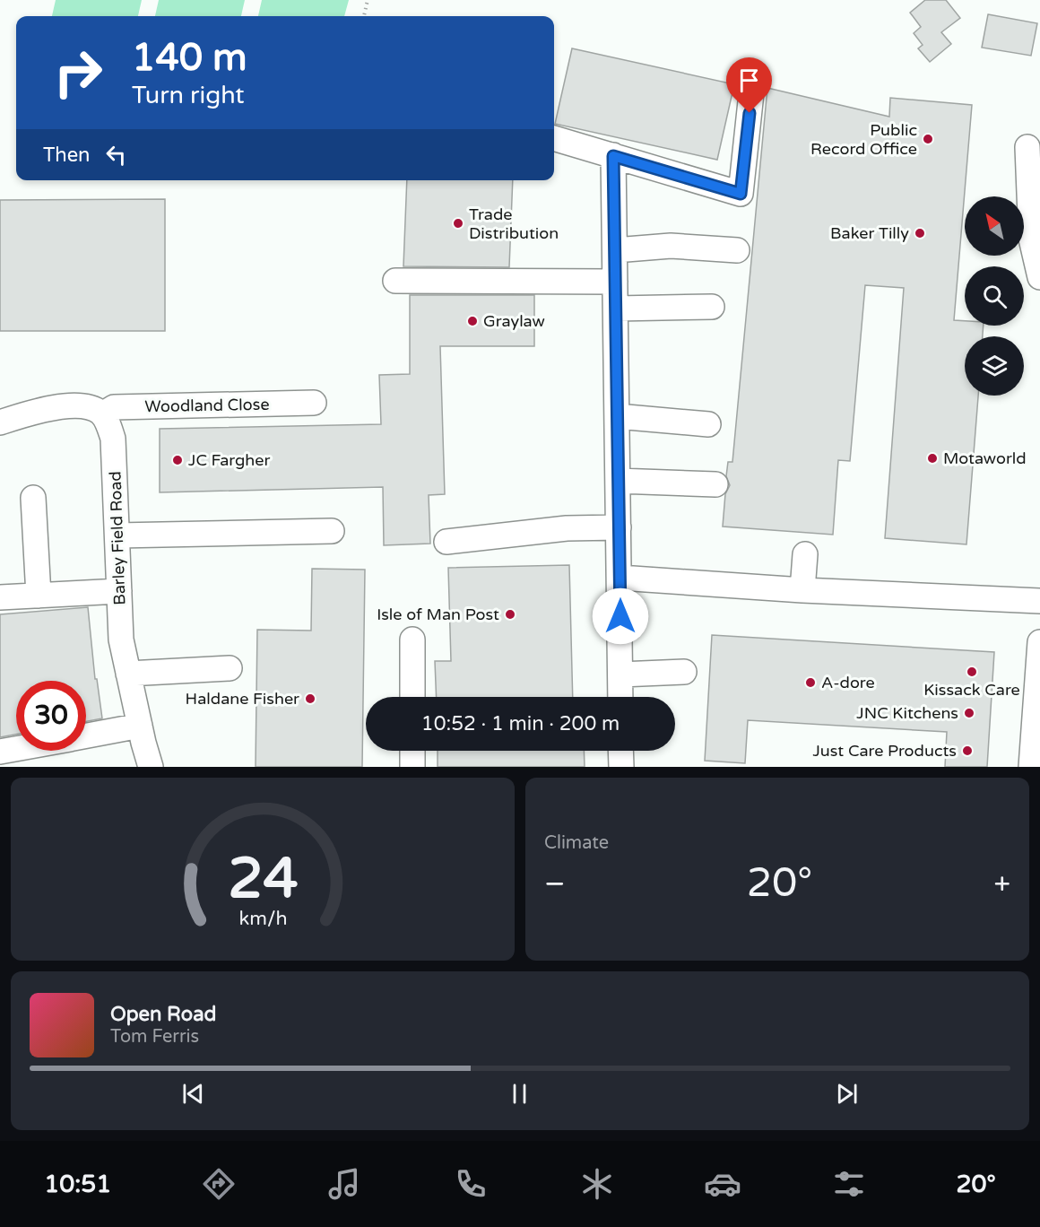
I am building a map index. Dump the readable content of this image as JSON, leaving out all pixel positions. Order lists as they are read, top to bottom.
{
  "streets": {
    "street": ["Woodland Close", "Barley Field Road"]
  },
  "crossings": [
    ["Woodland Close", "Barley Field Road"]
  ],
  "places": [
    "Public Record Office",
    "Trade Distribution",
    "Baker Tilly",
    "Graylaw",
    "Motaworld",
    "JC Fargher",
    "Isle of Man Post",
    "Kissack Care",
    "A-dore",
    "Haldane Fisher",
    "JNC Kitchens",
    "Just Care Products"
  ],
  "north": "top left",
  "page": {
    "turn": ["140 m", "Turn right"],
    "then": "Then",
    "limit": "30",
    "trip": "10:52 · 1 min · 200 m",
    "tile": "Climate",
    "heat": ["−", "20°", "+"],
    "song": ["Open Road", "Tom Ferris"],
    "tabs": ["10:51", "20°"],
    "gauge": ["24", "km/h"]
  }
}
